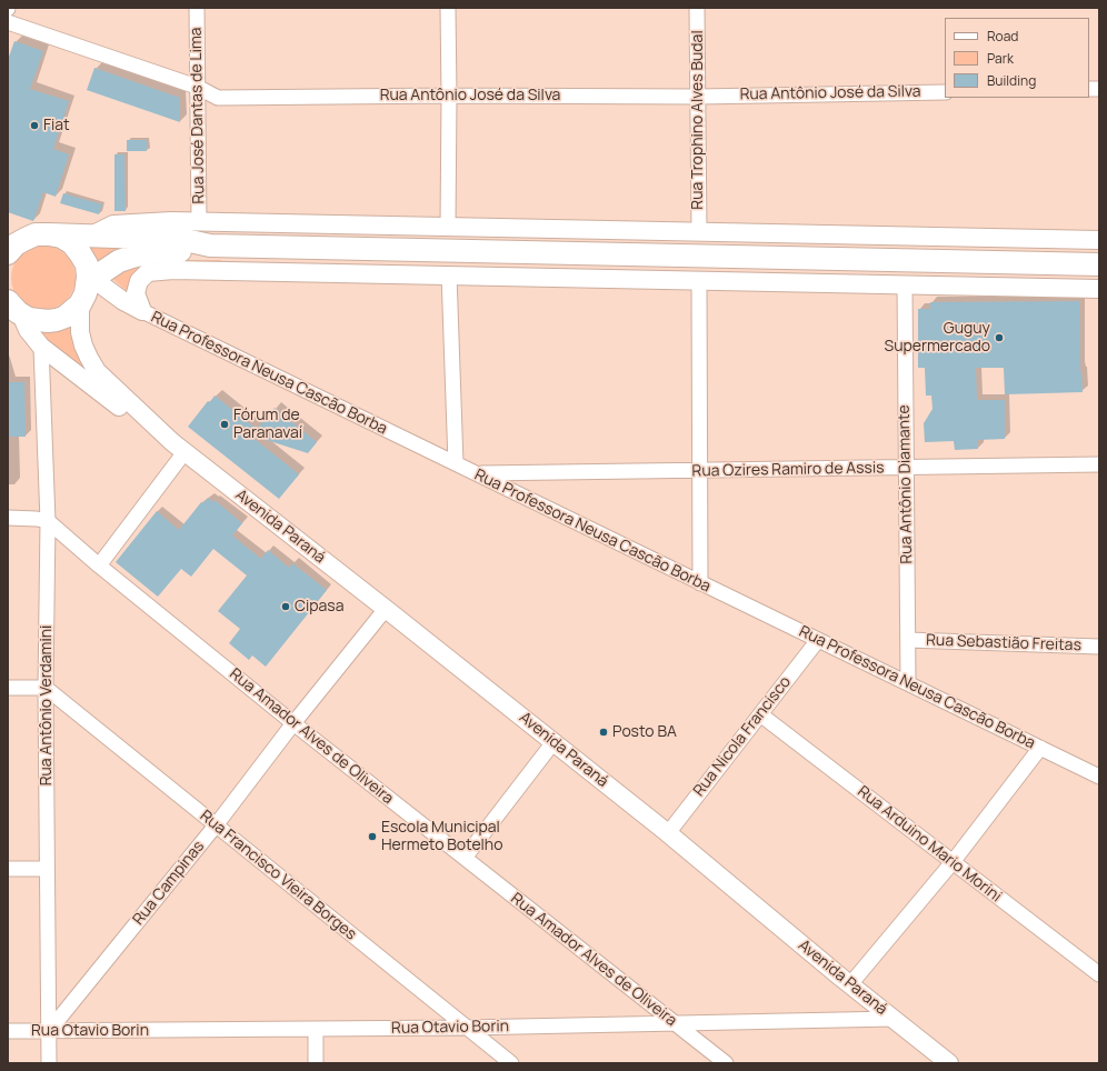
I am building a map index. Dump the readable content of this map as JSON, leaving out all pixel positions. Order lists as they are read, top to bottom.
{
  "streets": {
    "street": [
      "Rua Antônio José da Silva",
      "Rua José Dantas de Lima",
      "Rua Trophino Alves Budal",
      "Rua Professora Neusa Cascão Borba",
      "Rua Ozires Ramiro de Assis",
      "Rua Antônio Diamante",
      "Avenida Paraná",
      "Rua Sebastião Freitas",
      "Rua Antônio Verdamini",
      "Rua Amador Alves de Oliveira",
      "Rua Nicola Francisco",
      "Rua Arduino Mario Morini",
      "Rua Francisco Vieira Borges",
      "Rua Campinas",
      "Rua Otavio Borin"
    ]
  },
  "crossings": [
    ["Rua Antônio José da Silva", "Rua José Dantas de Lima"],
    ["Rua Antônio José da Silva", "Rua Trophino Alves Budal"],
    ["Rua Professora Neusa Cascão Borba", "Rua Ozires Ramiro de Assis"],
    ["Rua Professora Neusa Cascão Borba", "Rua Antônio Diamante"],
    ["Rua Professora Neusa Cascão Borba", "Rua Nicola Francisco"],
    ["Rua Ozires Ramiro de Assis", "Rua Antônio Diamante"],
    ["Rua Antônio Diamante", "Rua Sebastião Freitas"],
    ["Avenida Paraná", "Rua Antônio Verdamini"],
    ["Avenida Paraná", "Rua Nicola Francisco"],
    ["Avenida Paraná", "Rua Campinas"],
    ["Avenida Paraná", "Rua Otavio Borin"],
    ["Rua Antônio Verdamini", "Rua Amador Alves de Oliveira"],
    ["Rua Antônio Verdamini", "Rua Francisco Vieira Borges"],
    ["Rua Antônio Verdamini", "Rua Campinas"],
    ["Rua Antônio Verdamini", "Rua Otavio Borin"],
    ["Rua Amador Alves de Oliveira", "Rua Campinas"],
    ["Rua Amador Alves de Oliveira", "Rua Otavio Borin"],
    ["Rua Nicola Francisco", "Rua Arduino Mario Morini"],
    ["Rua Francisco Vieira Borges", "Rua Campinas"],
    ["Rua Francisco Vieira Borges", "Rua Otavio Borin"],
    ["Rua Campinas", "Rua Otavio Borin"]
  ],
  "places": [
    "Fiat",
    "Guguy Supermercado",
    "Fórum de Paranavaí",
    "Cipasa",
    "Posto BA",
    "Escola Municipal Hermeto Botelho"
  ],
  "legend": ["Road", "Park", "Building"]
}
